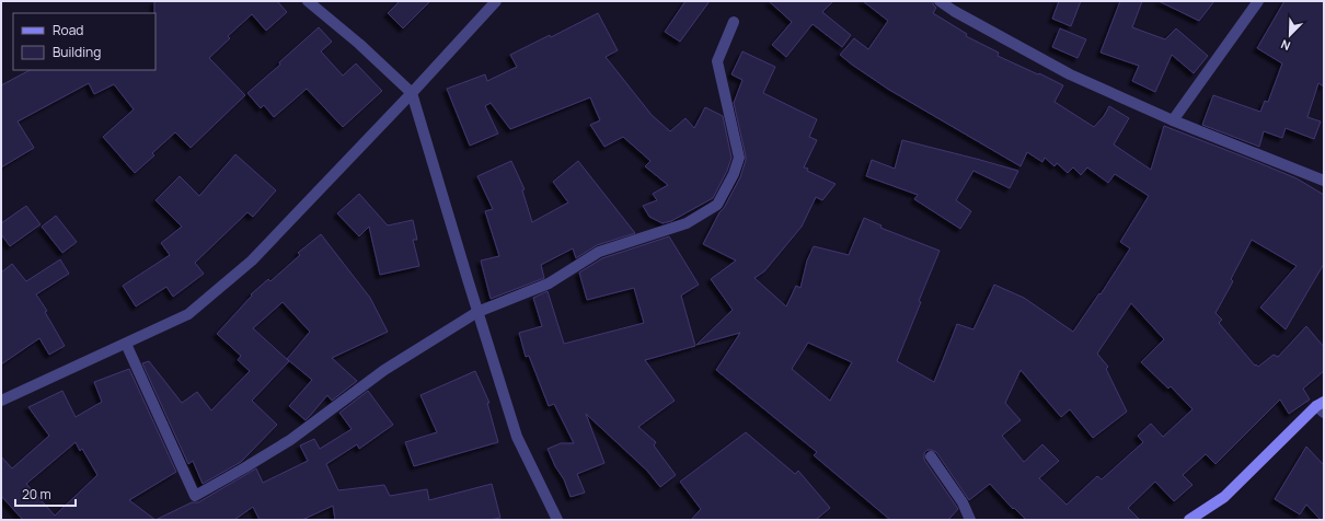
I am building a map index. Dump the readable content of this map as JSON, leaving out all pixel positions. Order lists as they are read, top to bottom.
{
  "legend": ["Road", "Building"],
  "scale_bar": "20 m",
  "north": "bottom left"
}
